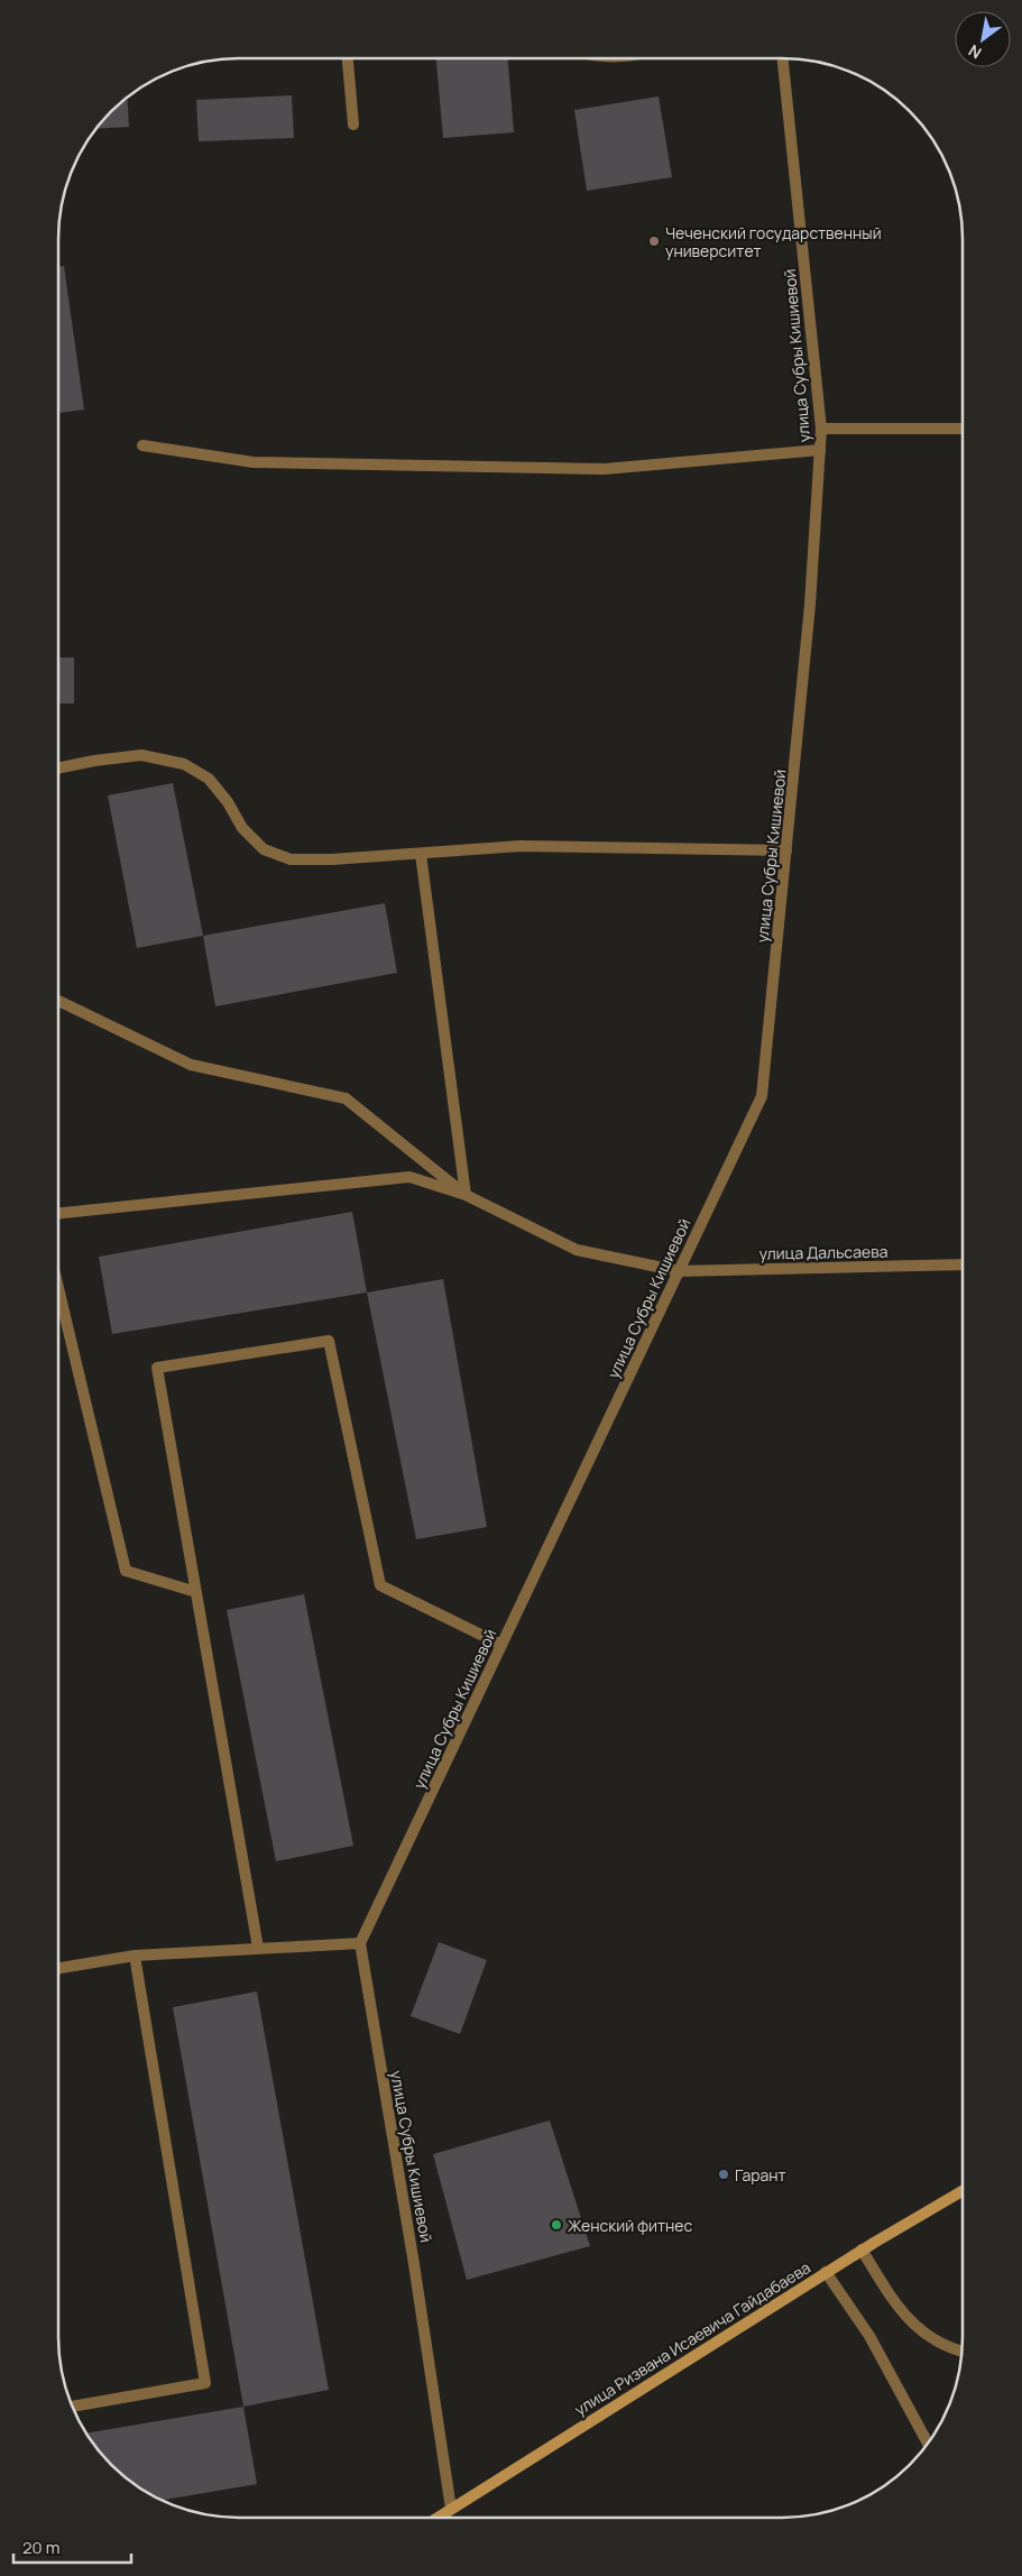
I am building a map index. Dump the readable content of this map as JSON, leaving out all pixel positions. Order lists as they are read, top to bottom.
{
  "streets": {
    "street": ["улица Субры Кишиевой", "улица Дальсаева", "улица Ризвана Исаевича Гайдабаева"]
  },
  "crossings": [
    ["улица Субры Кишиевой", "улица Дальсаева"],
    ["улица Субры Кишиевой", "улица Ризвана Исаевича Гайдабаева"]
  ],
  "places": ["Чеченский государственный университет", "Гарант", "Женский фитнес"],
  "scale_bar": "20 m",
  "north": "bottom left"
}
